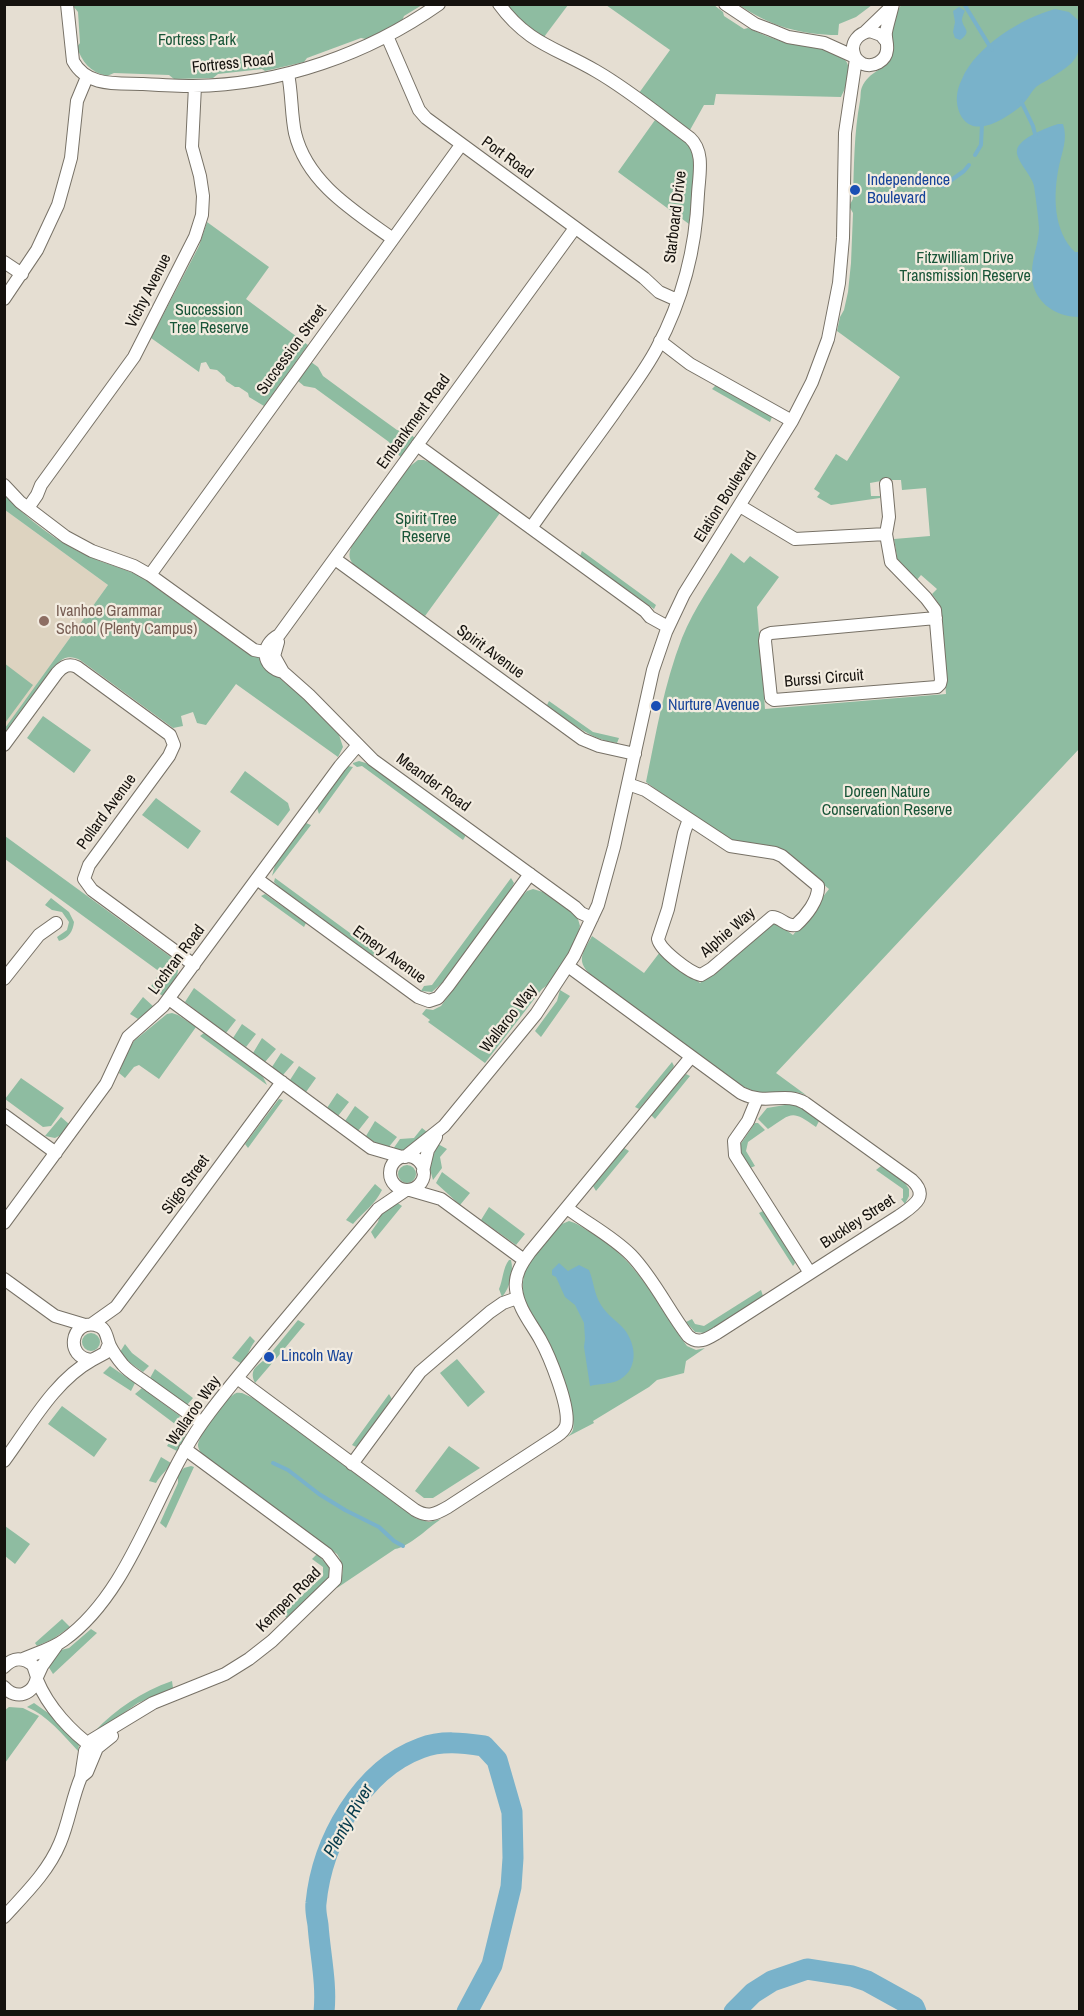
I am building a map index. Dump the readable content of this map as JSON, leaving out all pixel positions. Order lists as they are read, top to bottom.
{
  "streets": {
    "street": [
      "Fortress Road",
      "Port Road",
      "Starboard Drive",
      "Vichy Avenue",
      "Succession Street",
      "Embankment Road",
      "Elation Boulevard",
      "Spirit Avenue",
      "Burssi Circuit",
      "Meander Road",
      "Pollard Avenue",
      "Alphie Way",
      "Emery Avenue",
      "Lochran Road",
      "Wallaroo Way",
      "Sligo Street",
      "Buckley Street",
      "Kempen Road"
    ]
  },
  "crossings": [
    ["Fortress Road", "Port Road"],
    ["Fortress Road", "Vichy Avenue"],
    ["Port Road", "Starboard Drive"],
    ["Port Road", "Succession Street"],
    ["Port Road", "Embankment Road"],
    ["Vichy Avenue", "Meander Road"],
    ["Succession Street", "Meander Road"],
    ["Embankment Road", "Spirit Avenue"],
    ["Embankment Road", "Meander Road"],
    ["Elation Boulevard", "Spirit Avenue"],
    ["Elation Boulevard", "Meander Road"],
    ["Elation Boulevard", "Alphie Way"],
    ["Elation Boulevard", "Wallaroo Way"],
    ["Meander Road", "Emery Avenue"],
    ["Meander Road", "Lochran Road"],
    ["Meander Road", "Wallaroo Way"],
    ["Pollard Avenue", "Lochran Road"],
    ["Emery Avenue", "Lochran Road"],
    ["Wallaroo Way", "Buckley Street"],
    ["Wallaroo Way", "Kempen Road"]
  ],
  "water": ["Plenty River"],
  "parks": [
    "Fortress Park",
    "Fitzwilliam Drive Transmission Reserve",
    "Succession Tree Reserve",
    "Spirit Tree Reserve",
    "Doreen Nature Conservation Reserve"
  ],
  "places": [
    "Independence Boulevard",
    "Ivanhoe Grammar School (Plenty Campus)",
    "Nurture Avenue",
    "Lincoln Way"
  ]
}
